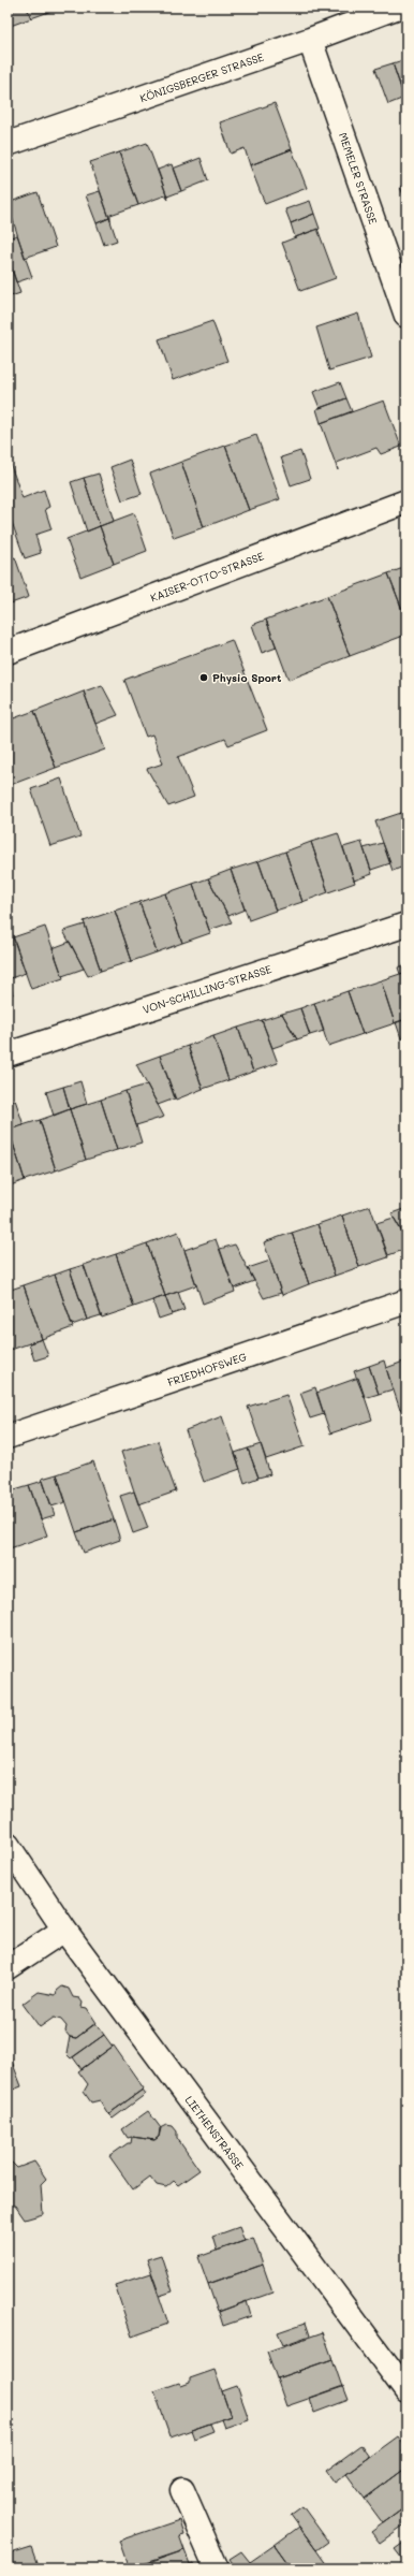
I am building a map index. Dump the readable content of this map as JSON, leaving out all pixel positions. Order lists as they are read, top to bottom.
{
  "streets": {
    "street": [
      "KÖNIGSBERGER STRASSE",
      "MEMELER STRASSE",
      "KAISER-OTTO-STRASSE",
      "VON-SCHILLING-STRASSE",
      "FRIEDHOFSWEG",
      "LIETHENSTRASSE"
    ]
  },
  "crossings": [
    ["KÖNIGSBERGER STRASSE", "MEMELER STRASSE"]
  ],
  "places": ["Physio Sport"]
}
